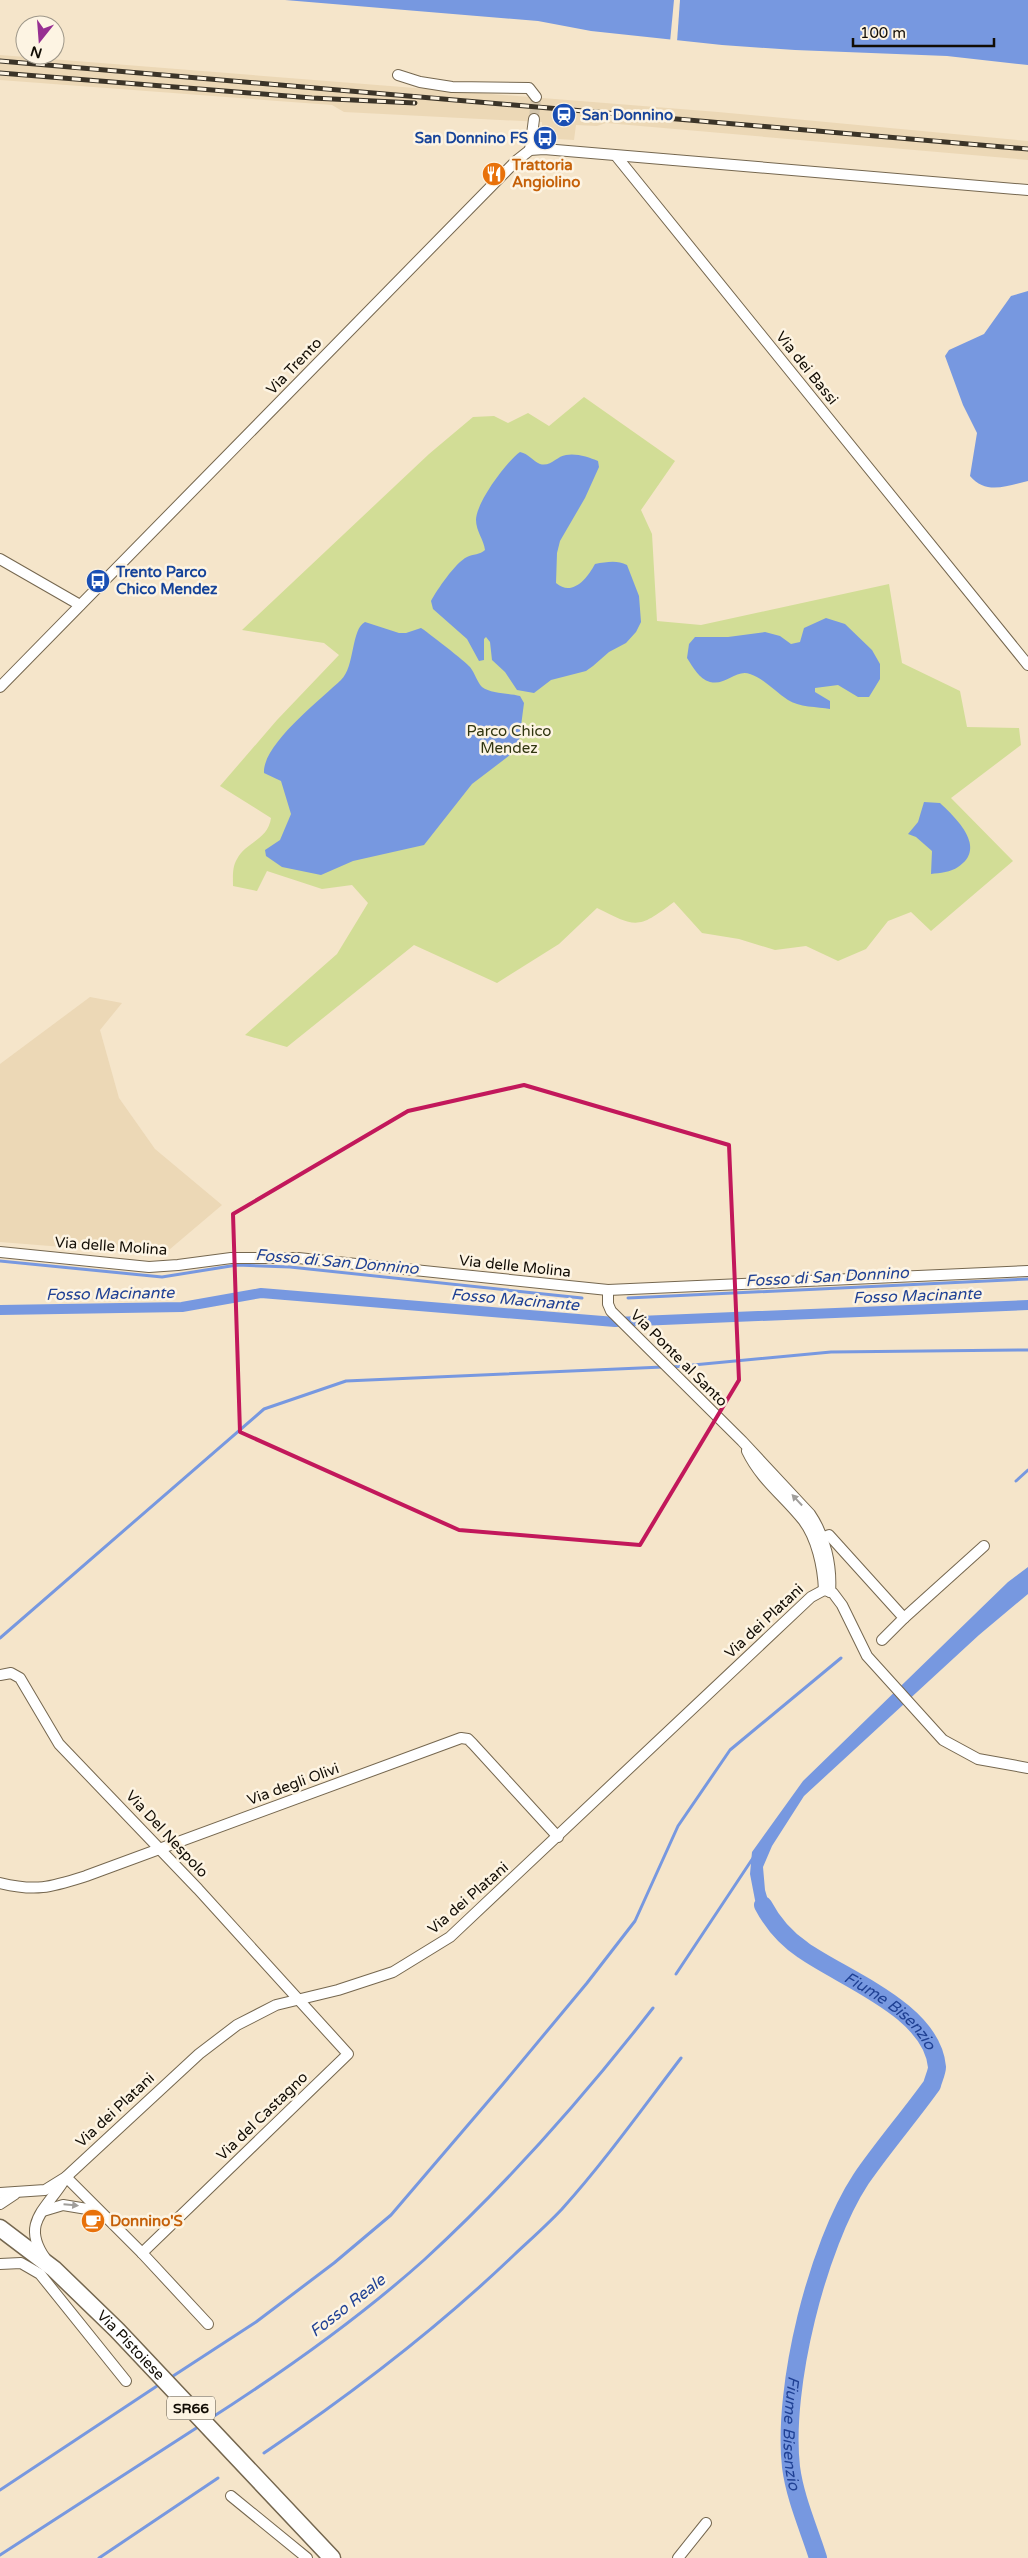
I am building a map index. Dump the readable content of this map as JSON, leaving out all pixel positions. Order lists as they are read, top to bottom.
{
  "streets": {
    "main road": ["Via Pistoiese", "SR66"],
    "street": [
      "Via Trento",
      "Via dei Bassi",
      "Via delle Molina",
      "Via Ponte al Santo",
      "Via dei Platani",
      "Via degli Olivi",
      "Via Del Nespolo",
      "Via del Castagno"
    ]
  },
  "crossings": [
    ["Via delle Molina", "Via Ponte al Santo"],
    ["Via Ponte al Santo", "Via dei Platani"],
    ["Via dei Platani", "Via degli Olivi"],
    ["Via dei Platani", "Via Del Nespolo"],
    ["Via dei Platani", "Via del Castagno"],
    ["Via dei Platani", "Via Pistoiese"],
    ["Via degli Olivi", "Via Del Nespolo"],
    ["Via Del Nespolo", "Via del Castagno"]
  ],
  "water": [
    "Fosso di San Donnino",
    "Fosso Macinante",
    "Fiume Bisenzio",
    "Fosso Reale"
  ],
  "parks": ["Parco Chico Mendez"],
  "places": {
    "station": ["San Donnino"],
    "bus stop": ["San Donnino FS", "Trento Parco Chico Mendez"],
    "restaurant": ["Trattoria Angiolino"],
    "cafe": ["Donnino'S"]
  },
  "scale_bar": "100 m",
  "north": "bottom"
}
